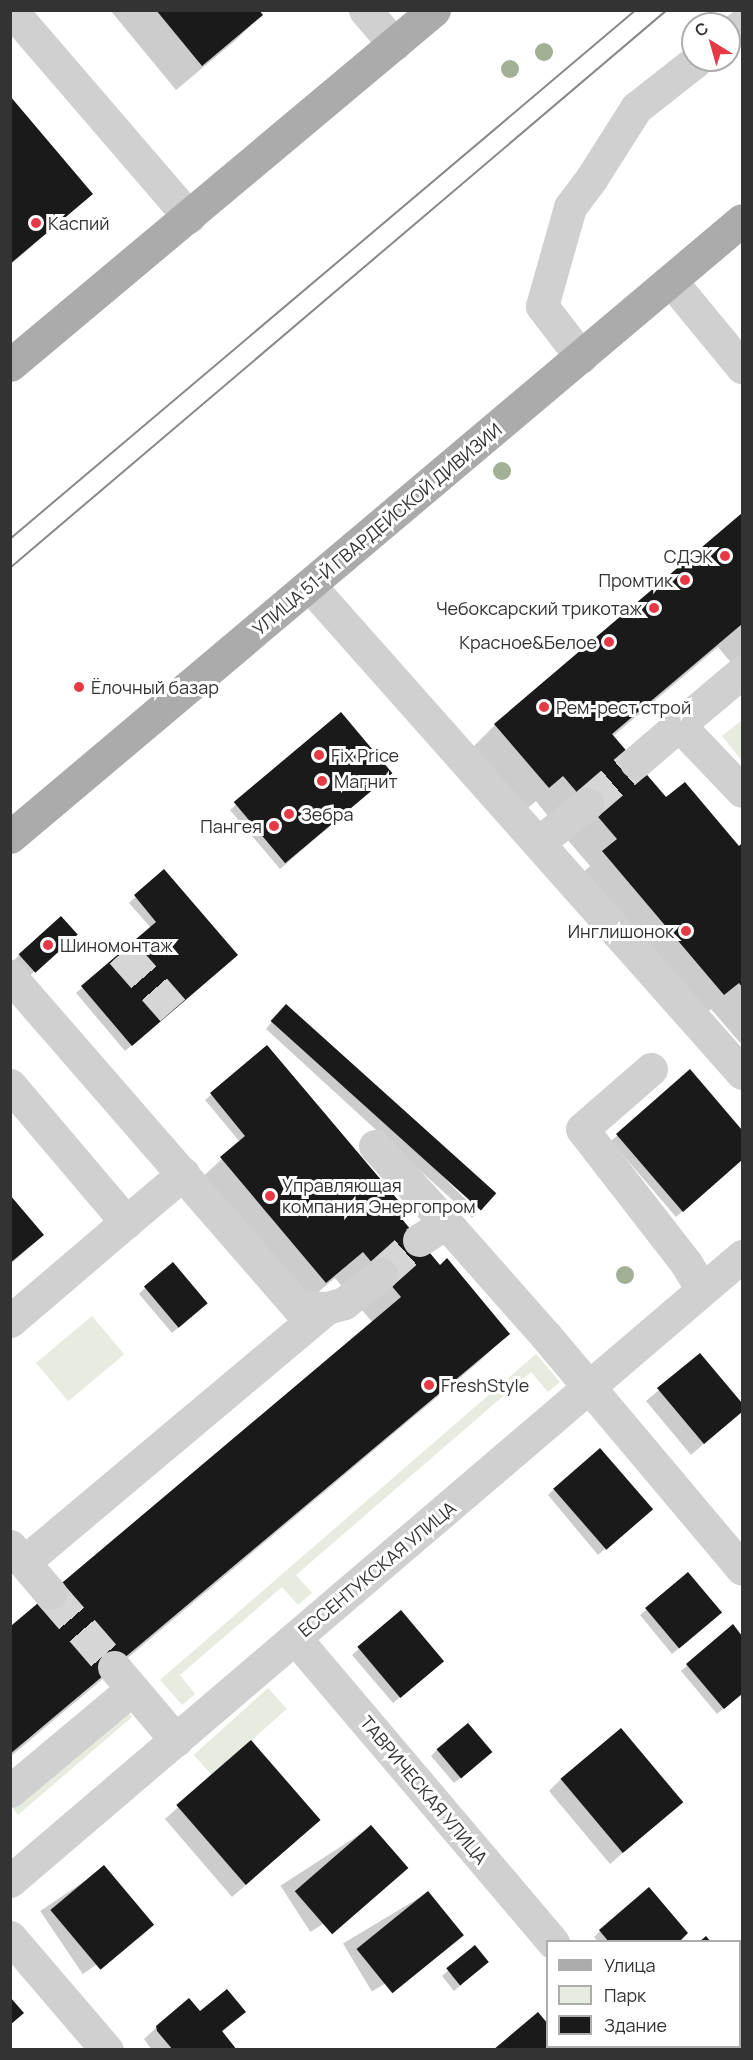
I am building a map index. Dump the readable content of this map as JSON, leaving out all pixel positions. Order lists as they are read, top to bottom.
{
  "streets": {
    "main road": ["УЛИЦА 51-Й ГВАРДЕЙСКОЙ ДИВИЗИИ"],
    "street": ["ЕССЕНТУКСКАЯ УЛИЦА", "ТАВРИЧЕСКАЯ УЛИЦА"]
  },
  "crossings": [
    ["ЕССЕНТУКСКАЯ УЛИЦА", "ТАВРИЧЕСКАЯ УЛИЦА"]
  ],
  "places": [
    "Каспий",
    "СДЭК",
    "Промтик",
    "Чебоксарский трикотаж",
    "Красное&Белое",
    "Ёлочный базар",
    "Рем-рест строй",
    "Fix Price",
    "Магнит",
    "Зебра",
    "Пангея",
    "Инглишонок",
    "Шиномонтаж",
    "Управляющая компания Энергопром",
    "FreshStyle"
  ],
  "legend": ["Улица", "Парк", "Здание"],
  "north": "top left"
}
